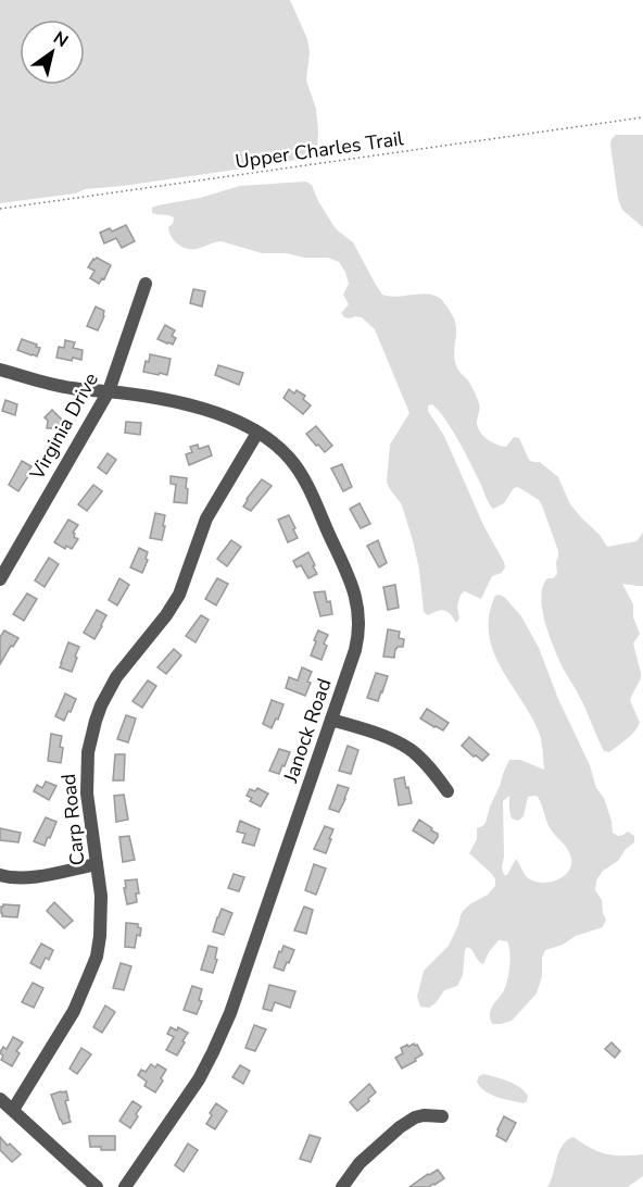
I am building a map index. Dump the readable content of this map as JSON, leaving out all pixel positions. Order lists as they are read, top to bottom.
{
  "streets": {
    "street": ["Virginia Drive", "Janock Road", "Carp Road"],
    "path": ["Upper Charles Trail"]
  },
  "crossings": [
    ["Virginia Drive", "Janock Road"],
    ["Janock Road", "Carp Road"]
  ],
  "north": "top right"
}
